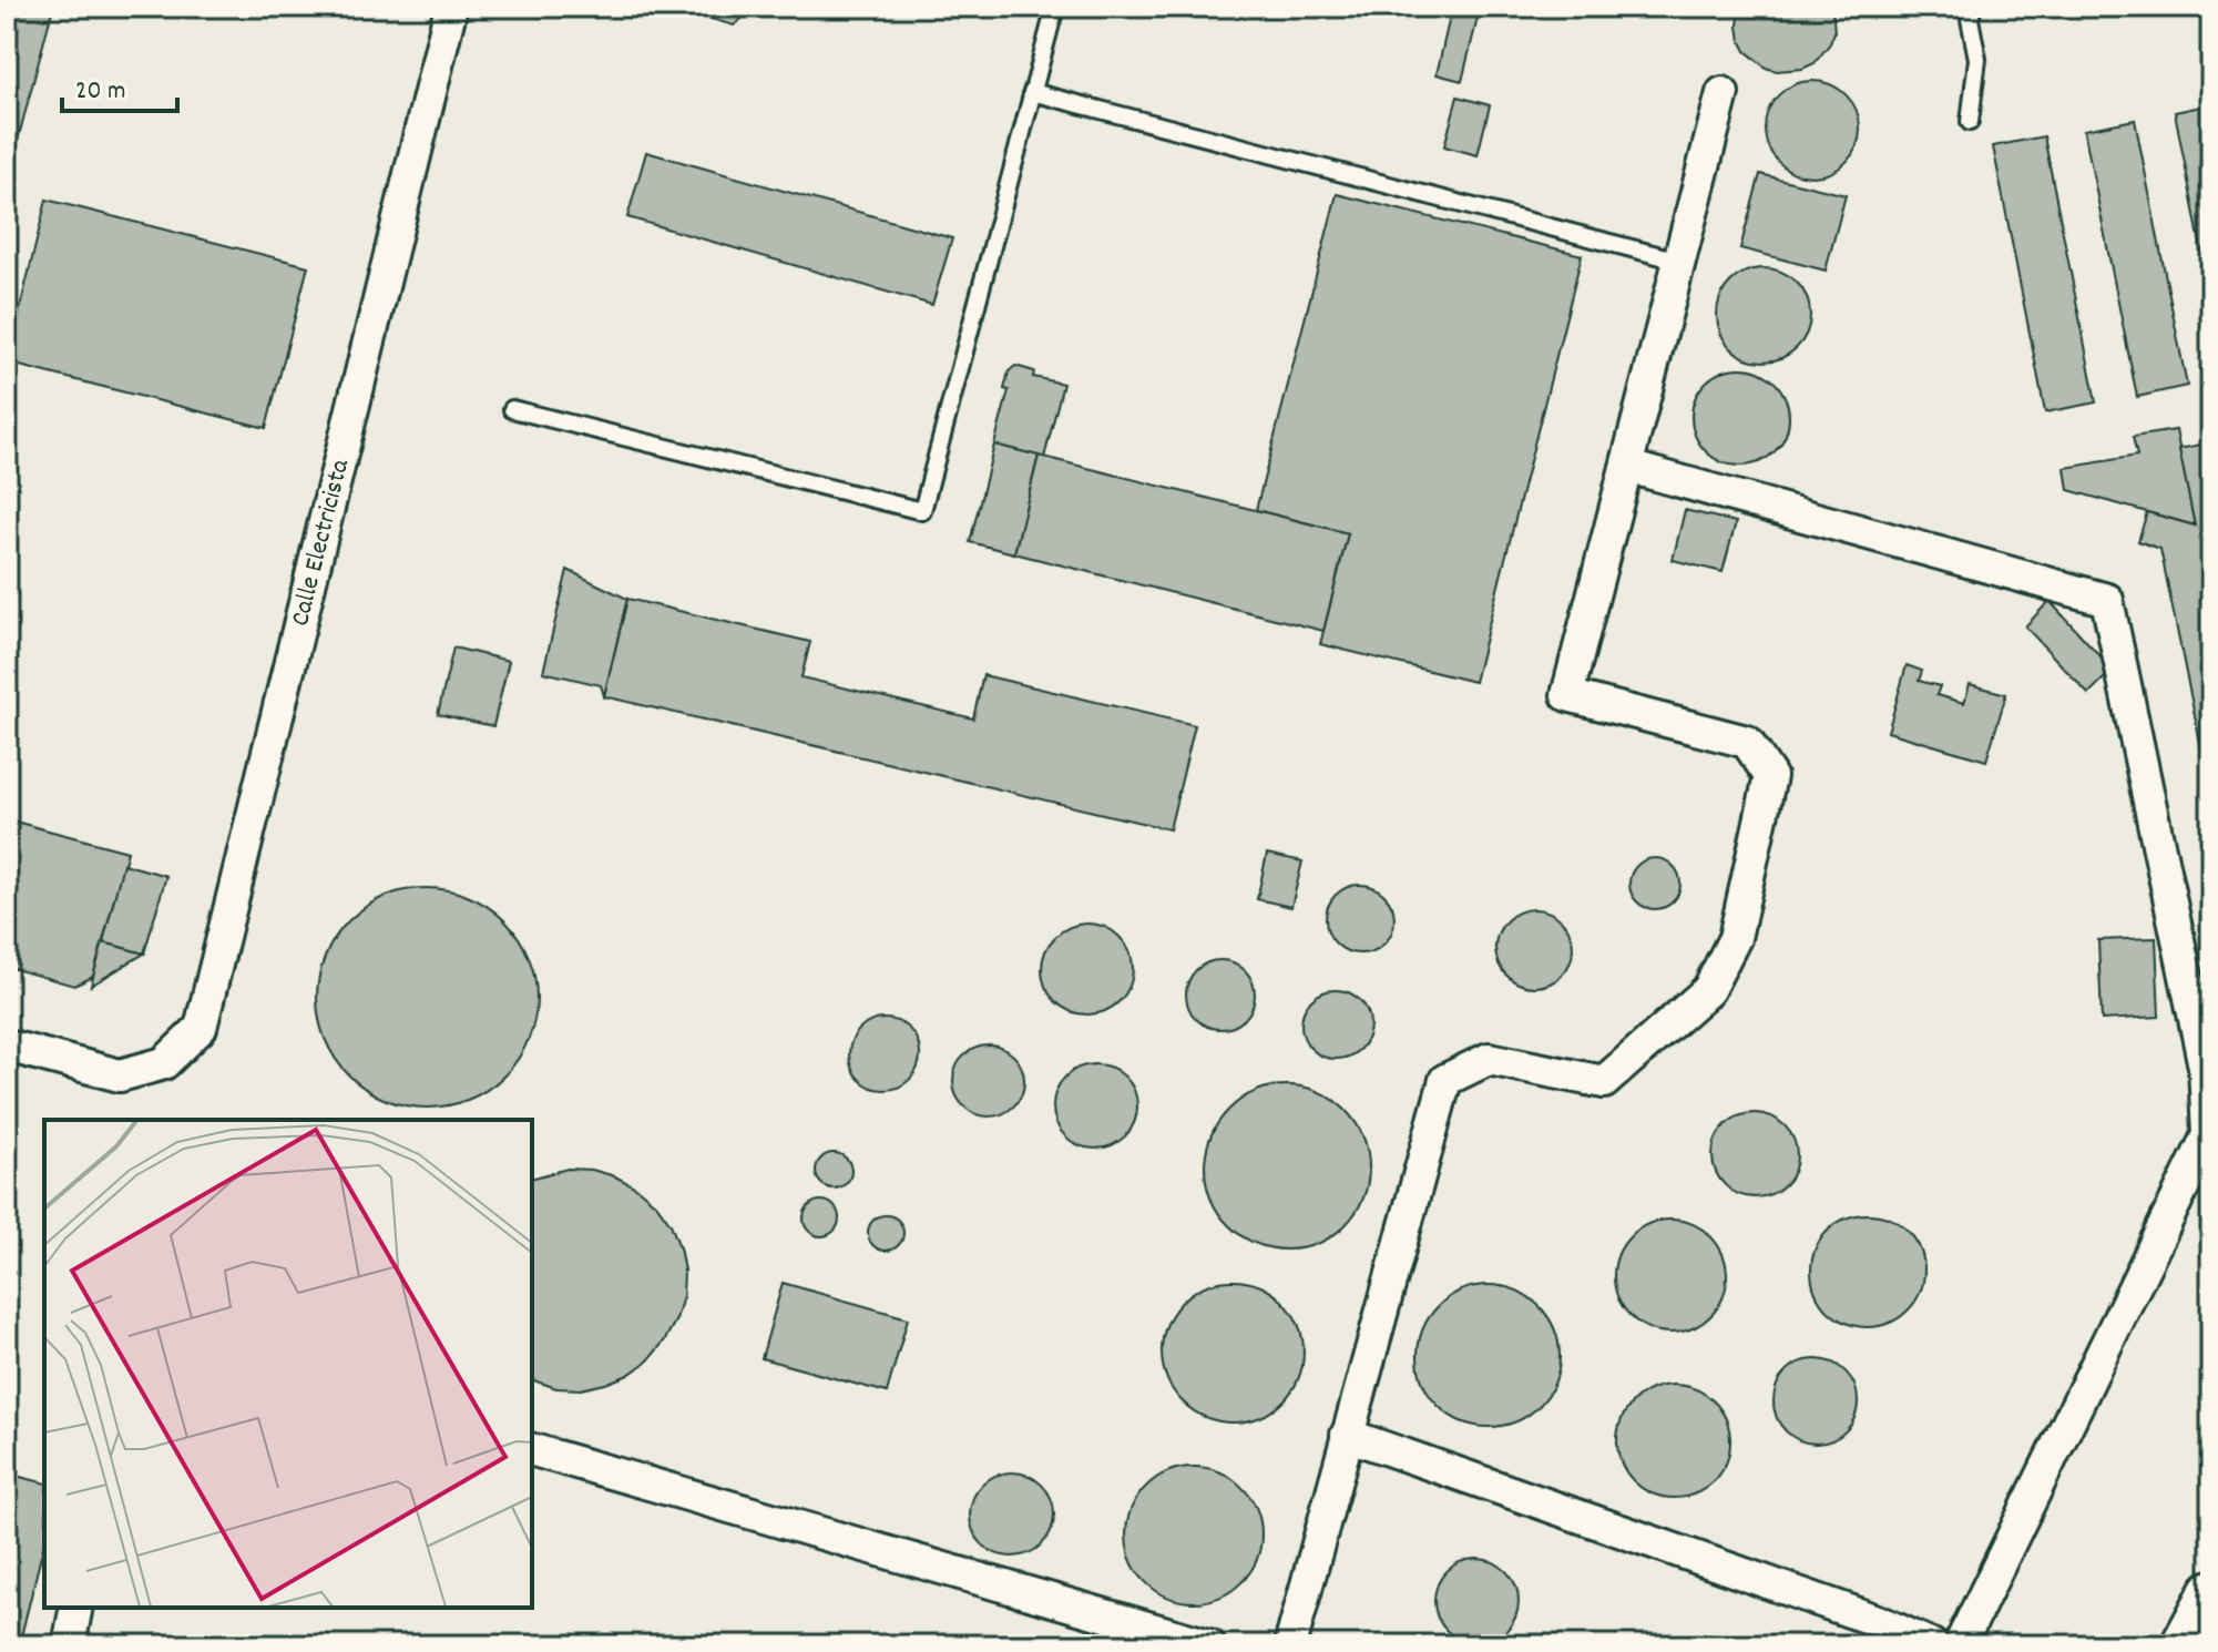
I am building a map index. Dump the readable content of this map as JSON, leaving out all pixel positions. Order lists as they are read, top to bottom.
{
  "streets": {
    "street": ["Calle Electricista"]
  },
  "scale_bar": "20 m"
}
